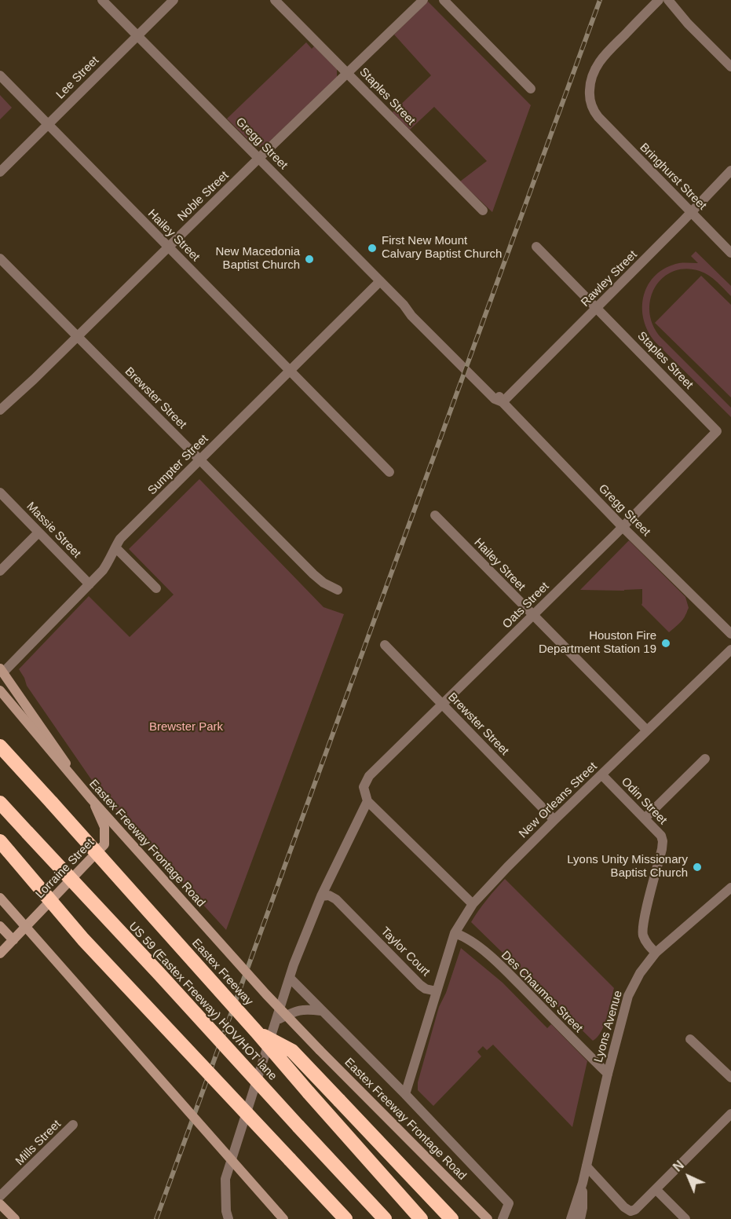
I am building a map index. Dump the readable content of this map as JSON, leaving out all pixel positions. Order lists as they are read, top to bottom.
{
  "streets": {
    "highway": ["Eastex Freeway", "US 59 (Eastex Freeway) HOV/HOT lane"],
    "main road": ["Eastex Freeway Frontage Road", "Lorraine Street"],
    "street": [
      "Lee Street",
      "Staples Street",
      "Gregg Street",
      "Bringhurst Street",
      "Noble Street",
      "Hailey Street",
      "Rawley Street",
      "Brewster Street",
      "Sumpter Street",
      "Massie Street",
      "Oats Street",
      "New Orleans Street",
      "Odin Street",
      "Taylor Court",
      "Des Chaumes Street",
      "Lyons Avenue",
      "Mills Street"
    ]
  },
  "crossings": [
    ["Lee Street", "Gregg Street"],
    ["Lee Street", "Hailey Street"],
    ["Staples Street", "Noble Street"],
    ["Staples Street", "Rawley Street"],
    ["Staples Street", "Oats Street"],
    ["Gregg Street", "Noble Street"],
    ["Gregg Street", "Rawley Street"],
    ["Gregg Street", "Sumpter Street"],
    ["Gregg Street", "Oats Street"],
    ["Bringhurst Street", "Rawley Street"],
    ["Noble Street", "Hailey Street"],
    ["Noble Street", "Brewster Street"],
    ["Hailey Street", "Sumpter Street"],
    ["Hailey Street", "Oats Street"],
    ["Hailey Street", "New Orleans Street"],
    ["Brewster Street", "Sumpter Street"],
    ["Brewster Street", "Oats Street"],
    ["Brewster Street", "New Orleans Street"],
    ["Sumpter Street", "Massie Street"],
    ["Sumpter Street", "Lorraine Street"],
    ["New Orleans Street", "Odin Street"],
    ["New Orleans Street", "Taylor Court"],
    ["New Orleans Street", "Des Chaumes Street"],
    ["Odin Street", "Lyons Avenue"],
    ["Des Chaumes Street", "Lyons Avenue"]
  ],
  "parks": ["Brewster Park"],
  "places": [
    "First New Mount Calvary Baptist Church",
    "New Macedonia Baptist Church",
    "Houston Fire Department Station 19",
    "Lyons Unity Missionary Baptist Church"
  ],
  "north": "top left"
}
